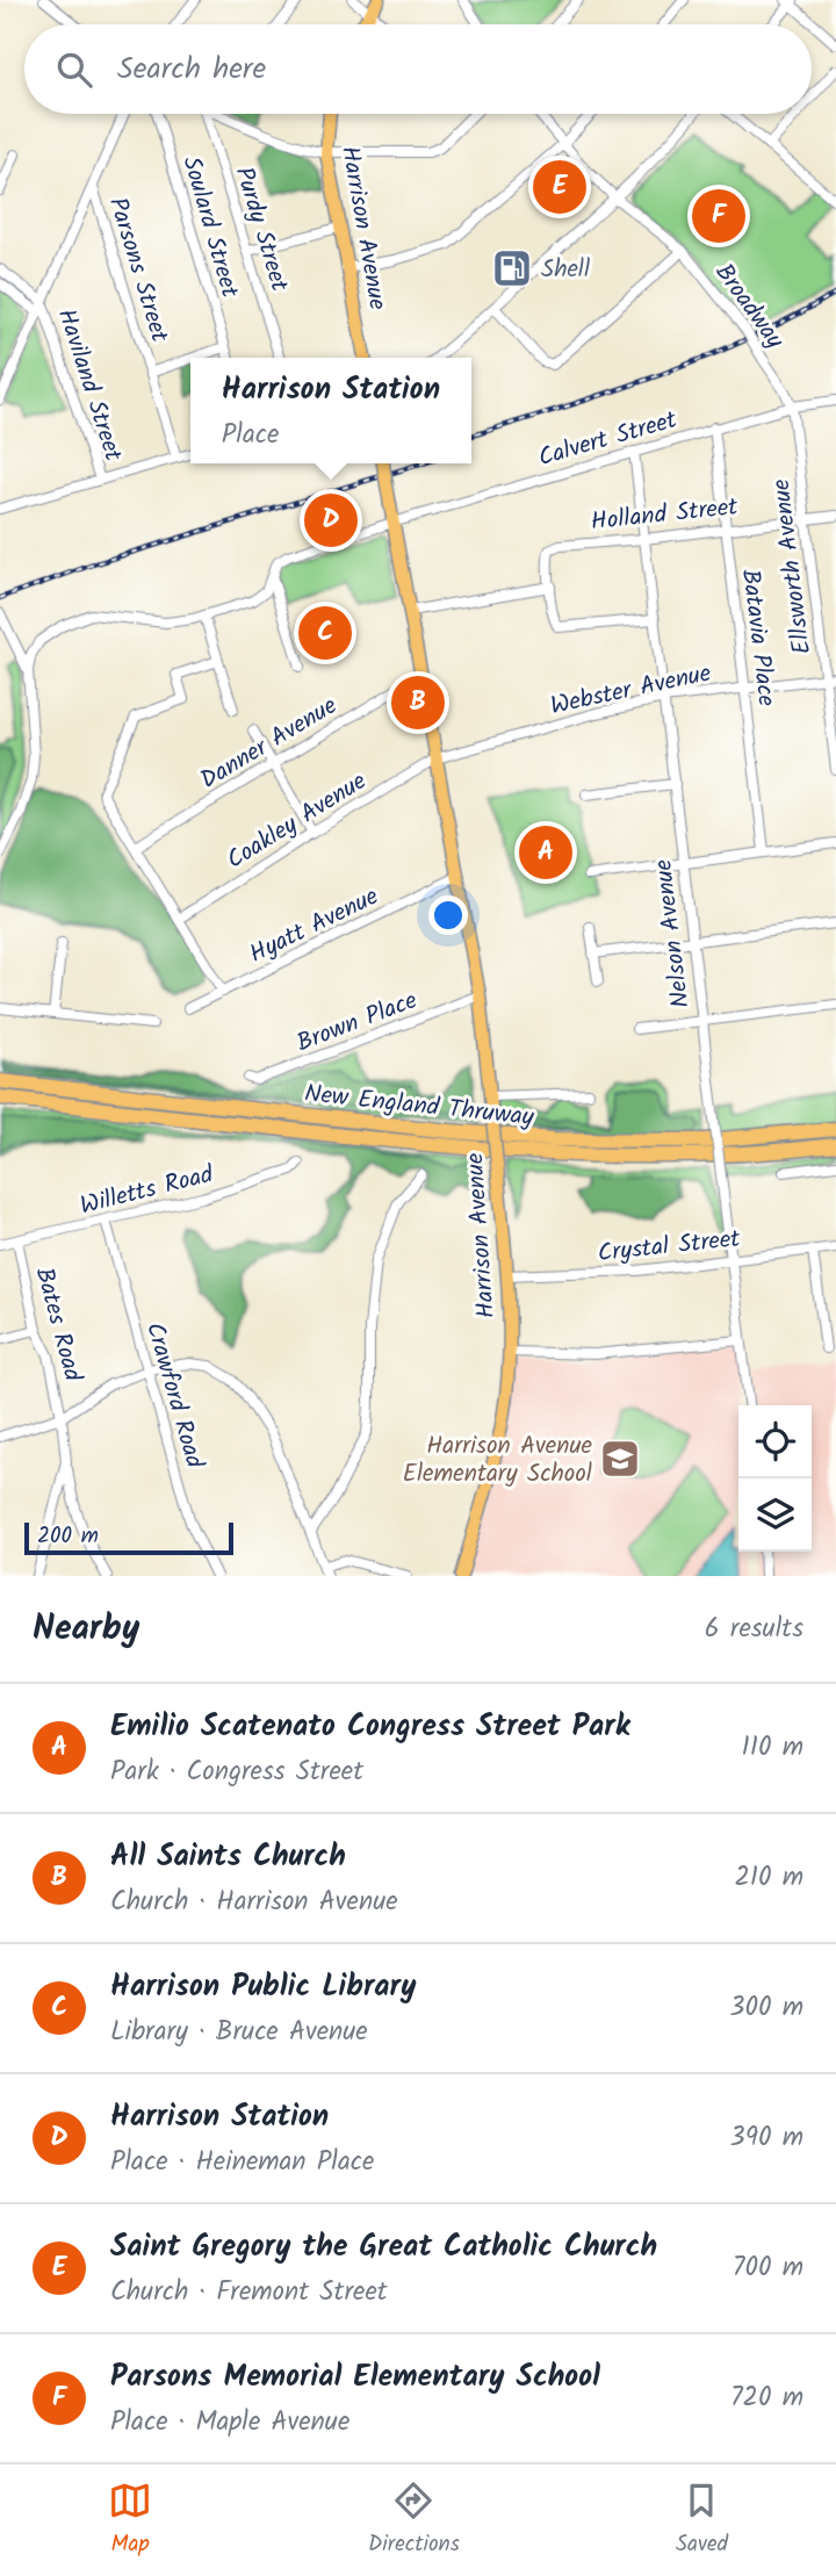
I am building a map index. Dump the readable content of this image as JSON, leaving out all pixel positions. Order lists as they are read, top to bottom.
{
  "streets": {
    "highway": ["New England Thruway"],
    "main road": ["Harrison Avenue"],
    "street": [
      "Soulard Street",
      "Purdy Street",
      "Parsons Street",
      "Broadway",
      "Haviland Street",
      "Calvert Street",
      "Holland Street",
      "Ellsworth Avenue",
      "Batavia Place",
      "Webster Avenue",
      "Danner Avenue",
      "Coakley Avenue",
      "Hyatt Avenue",
      "Nelson Avenue",
      "Brown Place",
      "Willetts Road",
      "Crystal Street",
      "Bates Road",
      "Crawford Road"
    ]
  },
  "crossings": [
    ["Harrison Avenue", "Calvert Street"],
    ["Harrison Avenue", "Webster Avenue"],
    ["Harrison Avenue", "Danner Avenue"],
    ["Harrison Avenue", "Coakley Avenue"],
    ["Harrison Avenue", "Hyatt Avenue"],
    ["Harrison Avenue", "Brown Place"],
    ["Harrison Avenue", "Crystal Street"],
    ["Broadway", "Calvert Street"],
    ["Broadway", "Ellsworth Avenue"],
    ["Calvert Street", "Ellsworth Avenue"],
    ["Calvert Street", "Batavia Place"],
    ["Calvert Street", "Nelson Avenue"],
    ["Holland Street", "Ellsworth Avenue"],
    ["Holland Street", "Batavia Place"],
    ["Holland Street", "Nelson Avenue"],
    ["Ellsworth Avenue", "Webster Avenue"],
    ["Batavia Place", "Webster Avenue"],
    ["Webster Avenue", "Coakley Avenue"],
    ["Webster Avenue", "Nelson Avenue"],
    ["Nelson Avenue", "Crystal Street"],
    ["Willetts Road", "Bates Road"],
    ["Willetts Road", "Crawford Road"]
  ],
  "places": {
    "fuel station": ["Shell"],
    "school or university": ["Harrison Avenue Elementary School"]
  },
  "scale_bar": "200 m",
  "page": {
    "search": "Search here",
    "pins": [
      "E",
      "F",
      "D",
      "C",
      "B",
      "A"
    ],
    "popup": ["Harrison Station", "Place"],
    "scale": "200 m",
    "heading": ["Nearby", "6 results"],
    "list": [
      {
        "mark": "A",
        "name": "Emilio Scatenato Congress Street Park",
        "note": "Park · Congress Street",
        "value": "110 m"
      },
      {
        "mark": "B",
        "name": "All Saints Church",
        "note": "Church · Harrison Avenue",
        "value": "210 m"
      },
      {
        "mark": "C",
        "name": "Harrison Public Library",
        "note": "Library · Bruce Avenue",
        "value": "300 m"
      },
      {
        "mark": "D",
        "name": "Harrison Station",
        "note": "Place · Heineman Place",
        "value": "390 m"
      },
      {
        "mark": "E",
        "name": "Saint Gregory the Great Catholic Church",
        "note": "Church · Fremont Street",
        "value": "700 m"
      },
      {
        "mark": "F",
        "name": "Parsons Memorial Elementary School",
        "note": "Place · Maple Avenue",
        "value": "720 m"
      }
    ],
    "nav": ["Map", "Directions", "Saved"]
  }
}
